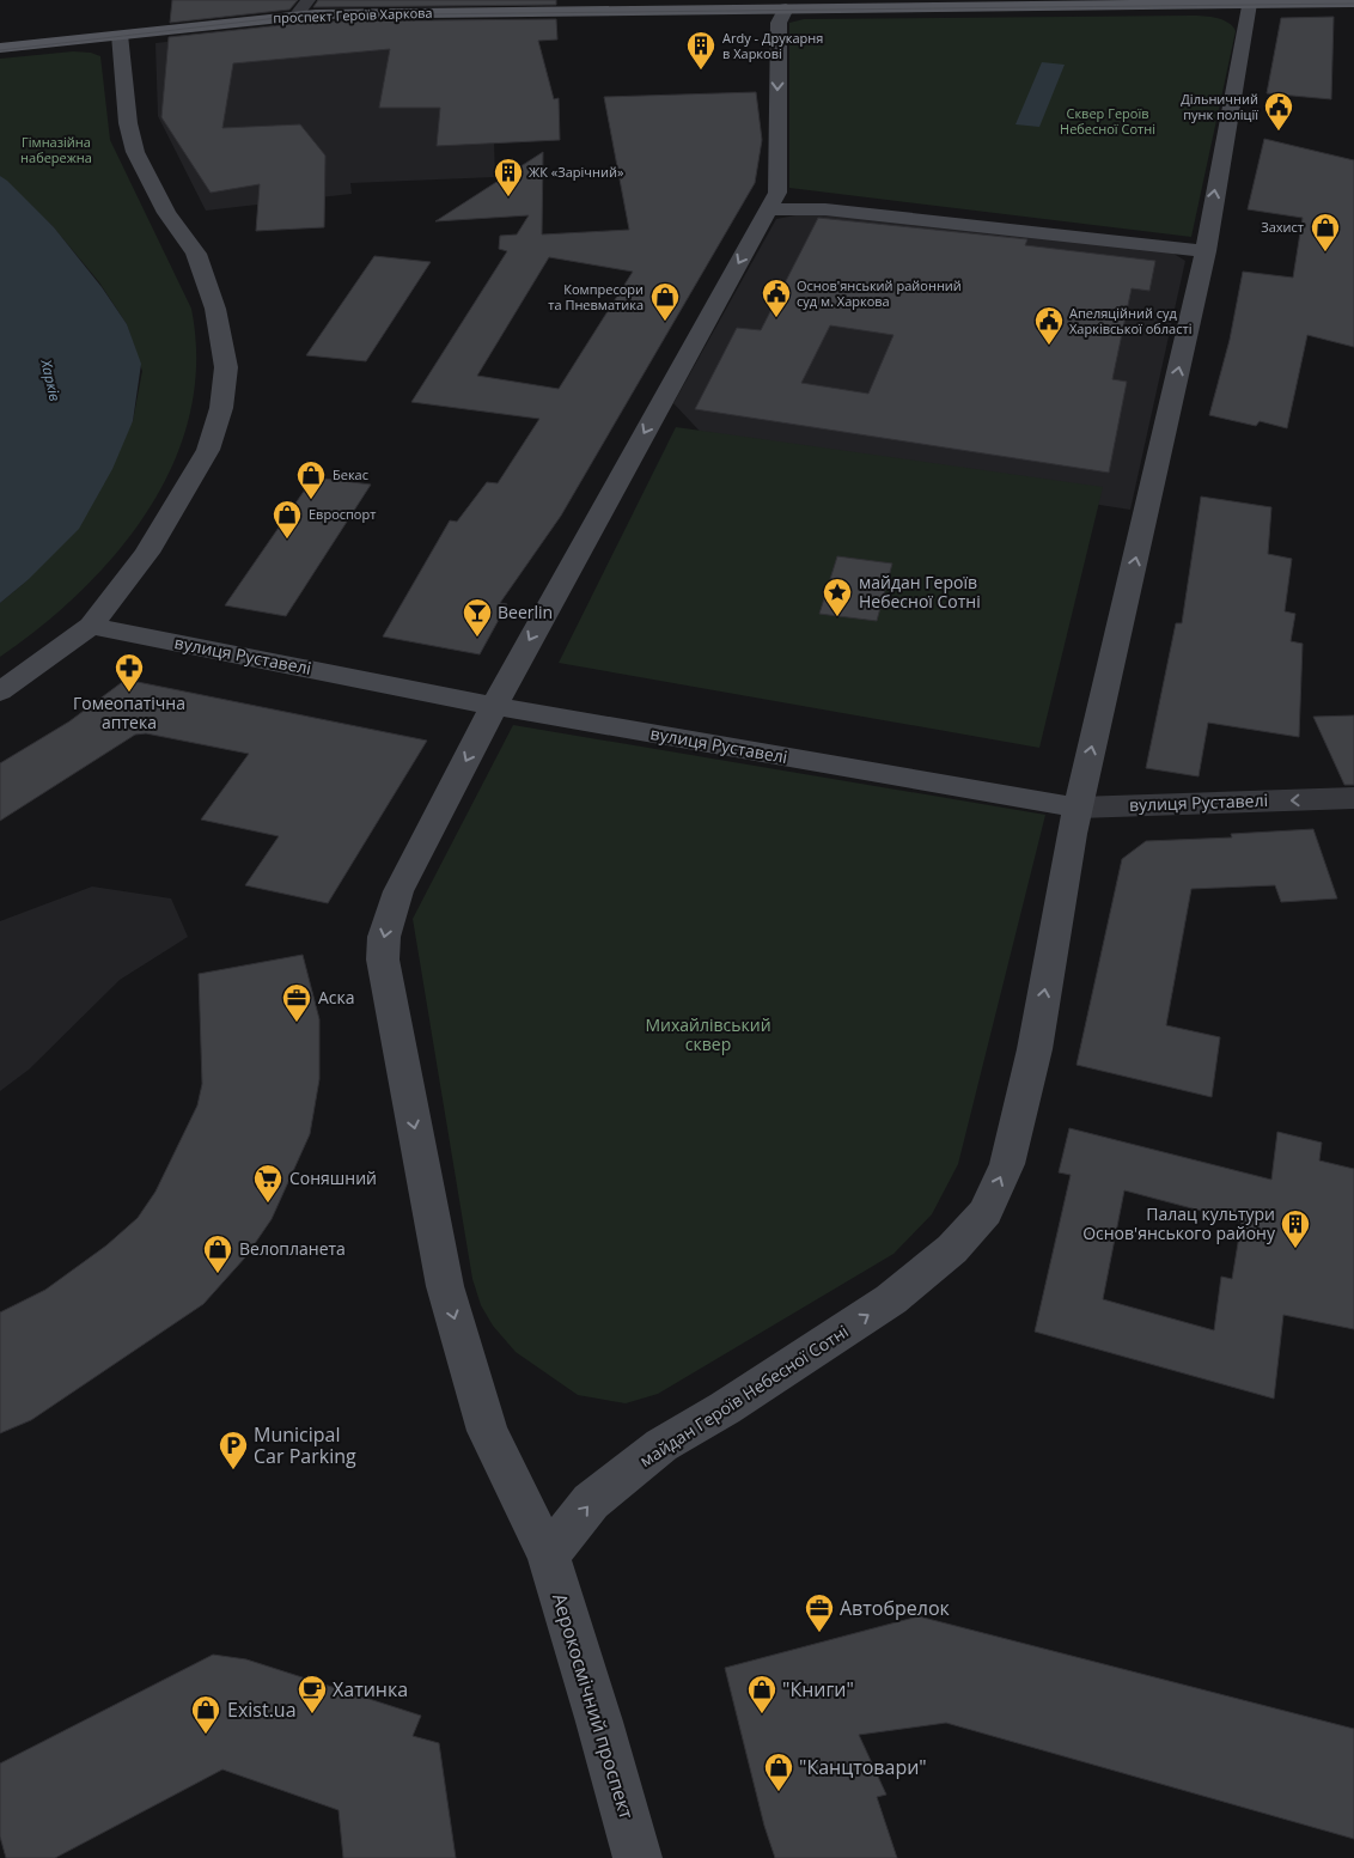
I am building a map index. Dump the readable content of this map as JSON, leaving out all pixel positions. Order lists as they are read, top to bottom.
{
  "streets": {
    "main road": [
      "проспект Героїв Харкова",
      "вулиця Руставелі",
      "майдан Героїв Небесної Сотні",
      "Аерокосмічний проспект"
    ]
  },
  "crossings": [
    ["проспект Героїв Харкова", "майдан Героїв Небесної Сотні"],
    ["вулиця Руставелі", "майдан Героїв Небесної Сотні"],
    ["майдан Героїв Небесної Сотні", "Аерокосмічний проспект"]
  ],
  "one_way": ["майдан Героїв Небесної Сотні"],
  "water": ["Харків"],
  "parks": ["Сквер Героїв Небесної Сотні", "Гімназійна набережна", "Михайлівський сквер"],
  "places": {
    "building": ["Ardy - Друкарня в Харкові", "ЖК «Зарічний»", "Палац культури Основ'янського району"],
    "public building": ["Дільничний пунк поліції", "Основ'янський районний суд м. Харкова", "Апеляційний суд Харківської області"],
    "shop": [
      "Захист",
      "Компресори та Пневматика",
      "Бекас",
      "Евроспорт",
      "Велопланета",
      "\"Книги\"",
      "Exist.ua",
      "\"Канцтовари\""
    ],
    "place": ["майдан Героїв Небесної Сотні"],
    "bar": ["Beеrlin"],
    "pharmacy": ["Гомеопатічна аптека"],
    "office": ["Аска", "Автобрелок"],
    "supermarket": ["Соняшний"],
    "parking": ["Municipal Car Parking"],
    "cafe": ["Хатинка"]
  }
}
